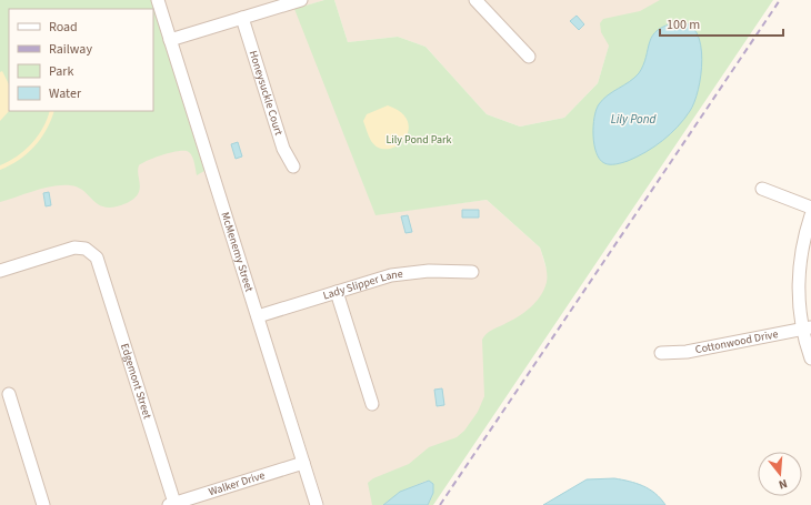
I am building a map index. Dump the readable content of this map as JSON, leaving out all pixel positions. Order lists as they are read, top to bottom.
{
  "streets": {
    "street": [
      "Honeysuckle Court",
      "McMenemy Street",
      "Lady Slipper Lane",
      "Cottonwood Drive",
      "Edgemont Street",
      "Walker Drive"
    ]
  },
  "crossings": [
    ["McMenemy Street", "Lady Slipper Lane"],
    ["McMenemy Street", "Walker Drive"],
    ["Edgemont Street", "Walker Drive"]
  ],
  "water": ["Lily Pond"],
  "parks": ["Lily Pond Park"],
  "legend": [
    "Road",
    "Railway",
    "Park",
    "Water"
  ],
  "scale_bar": "100 m",
  "north": "bottom"
}
